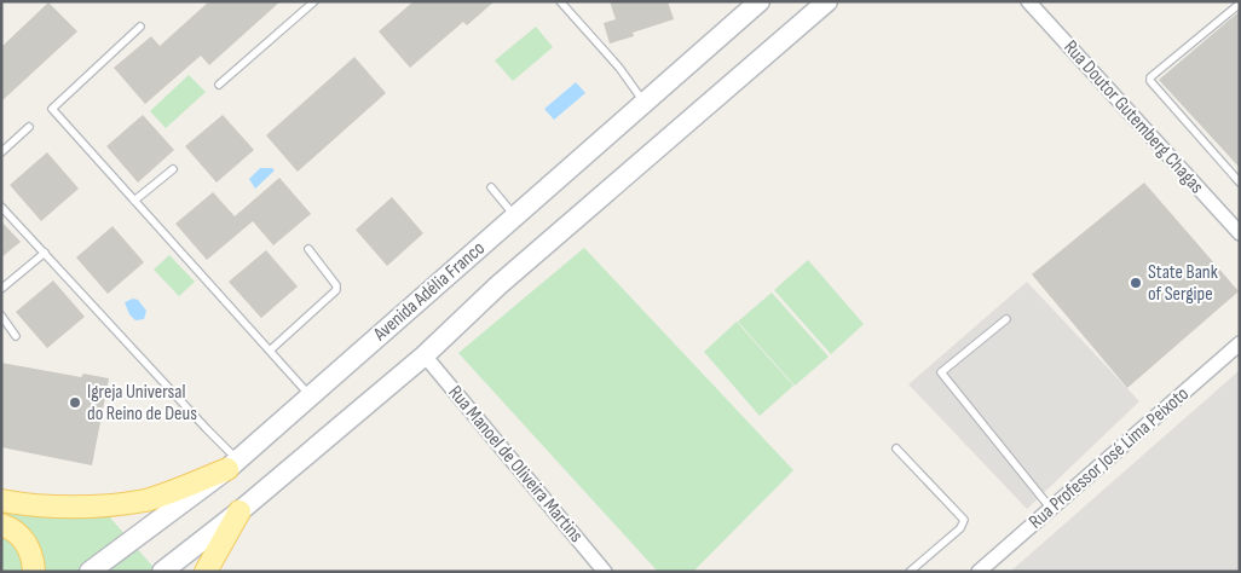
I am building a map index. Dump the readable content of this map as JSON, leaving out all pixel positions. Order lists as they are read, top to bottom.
{
  "streets": {
    "main road": ["Avenida Adélia Franco"],
    "street": ["Rua Doutor Gutemberg Chagas", "Rua Professor José Lima Peixoto", "Rua Manoel de Oliveira Martins"]
  },
  "crossings": [
    ["Avenida Adélia Franco", "Rua Manoel de Oliveira Martins"]
  ],
  "places": ["State Bank of Sergipe", "Igreja Universal do Reino de Deus"]
}
